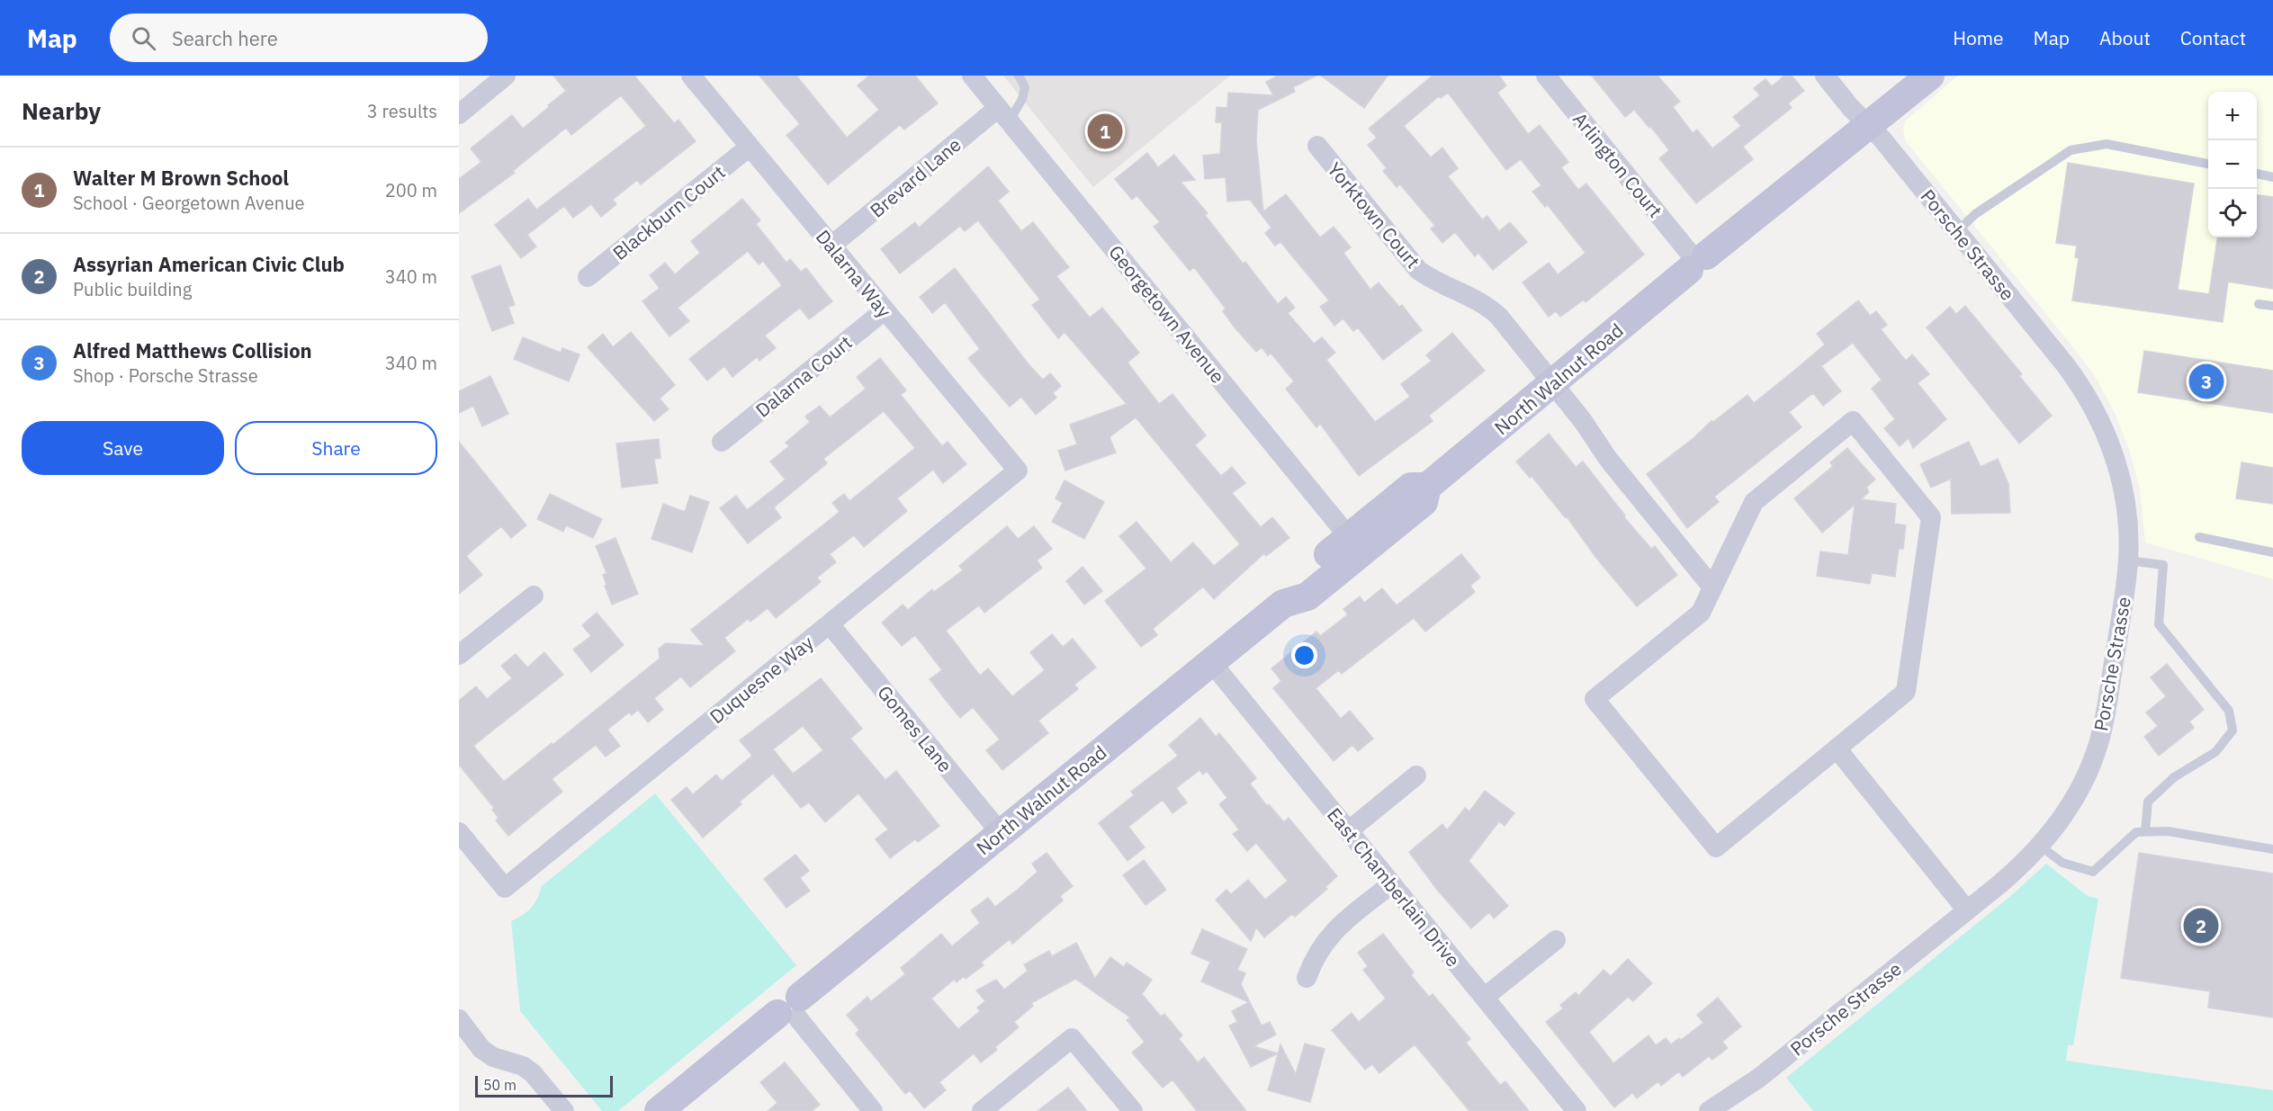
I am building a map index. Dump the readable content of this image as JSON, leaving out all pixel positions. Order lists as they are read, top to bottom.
{
  "streets": {
    "street": [
      "Arlington Court",
      "Brevard Lane",
      "Blackburn Court",
      "Yorktown Court",
      "Porsche Strasse",
      "Dalarna Way",
      "Georgetown Avenue",
      "Dalarna Court",
      "North Walnut Road",
      "Duquesne Way",
      "Gomes Lane",
      "East Chamberlain Drive"
    ]
  },
  "crossings": [
    ["Arlington Court", "North Walnut Road"],
    ["Brevard Lane", "Dalarna Way"],
    ["Brevard Lane", "Georgetown Avenue"],
    ["Blackburn Court", "Dalarna Way"],
    ["Yorktown Court", "North Walnut Road"],
    ["Porsche Strasse", "North Walnut Road"],
    ["Dalarna Way", "Dalarna Court"],
    ["Dalarna Way", "Duquesne Way"],
    ["Georgetown Avenue", "North Walnut Road"],
    ["North Walnut Road", "Gomes Lane"],
    ["North Walnut Road", "East Chamberlain Drive"],
    ["Duquesne Way", "Gomes Lane"]
  ],
  "scale_bar": "50 m",
  "page": {
    "header": "Map",
    "search": "Search here",
    "nav": [
      "Home",
      "Map",
      "About",
      "Contact"
    ],
    "heading": ["Nearby", "3 results"],
    "map_buttons": ["+", "−"],
    "pins": ["1", "3", "2"],
    "list": [
      {
        "mark": "1",
        "name": "Walter M Brown School",
        "note": "School · Georgetown Avenue",
        "value": "200 m"
      },
      {
        "mark": "2",
        "name": "Assyrian American Civic Club",
        "note": "Public building",
        "value": "340 m"
      },
      {
        "mark": "3",
        "name": "Alfred Matthews Collision",
        "note": "Shop · Porsche Strasse",
        "value": "340 m"
      }
    ],
    "buttons": ["Save", "Share"],
    "scale": "50 m"
  }
}
